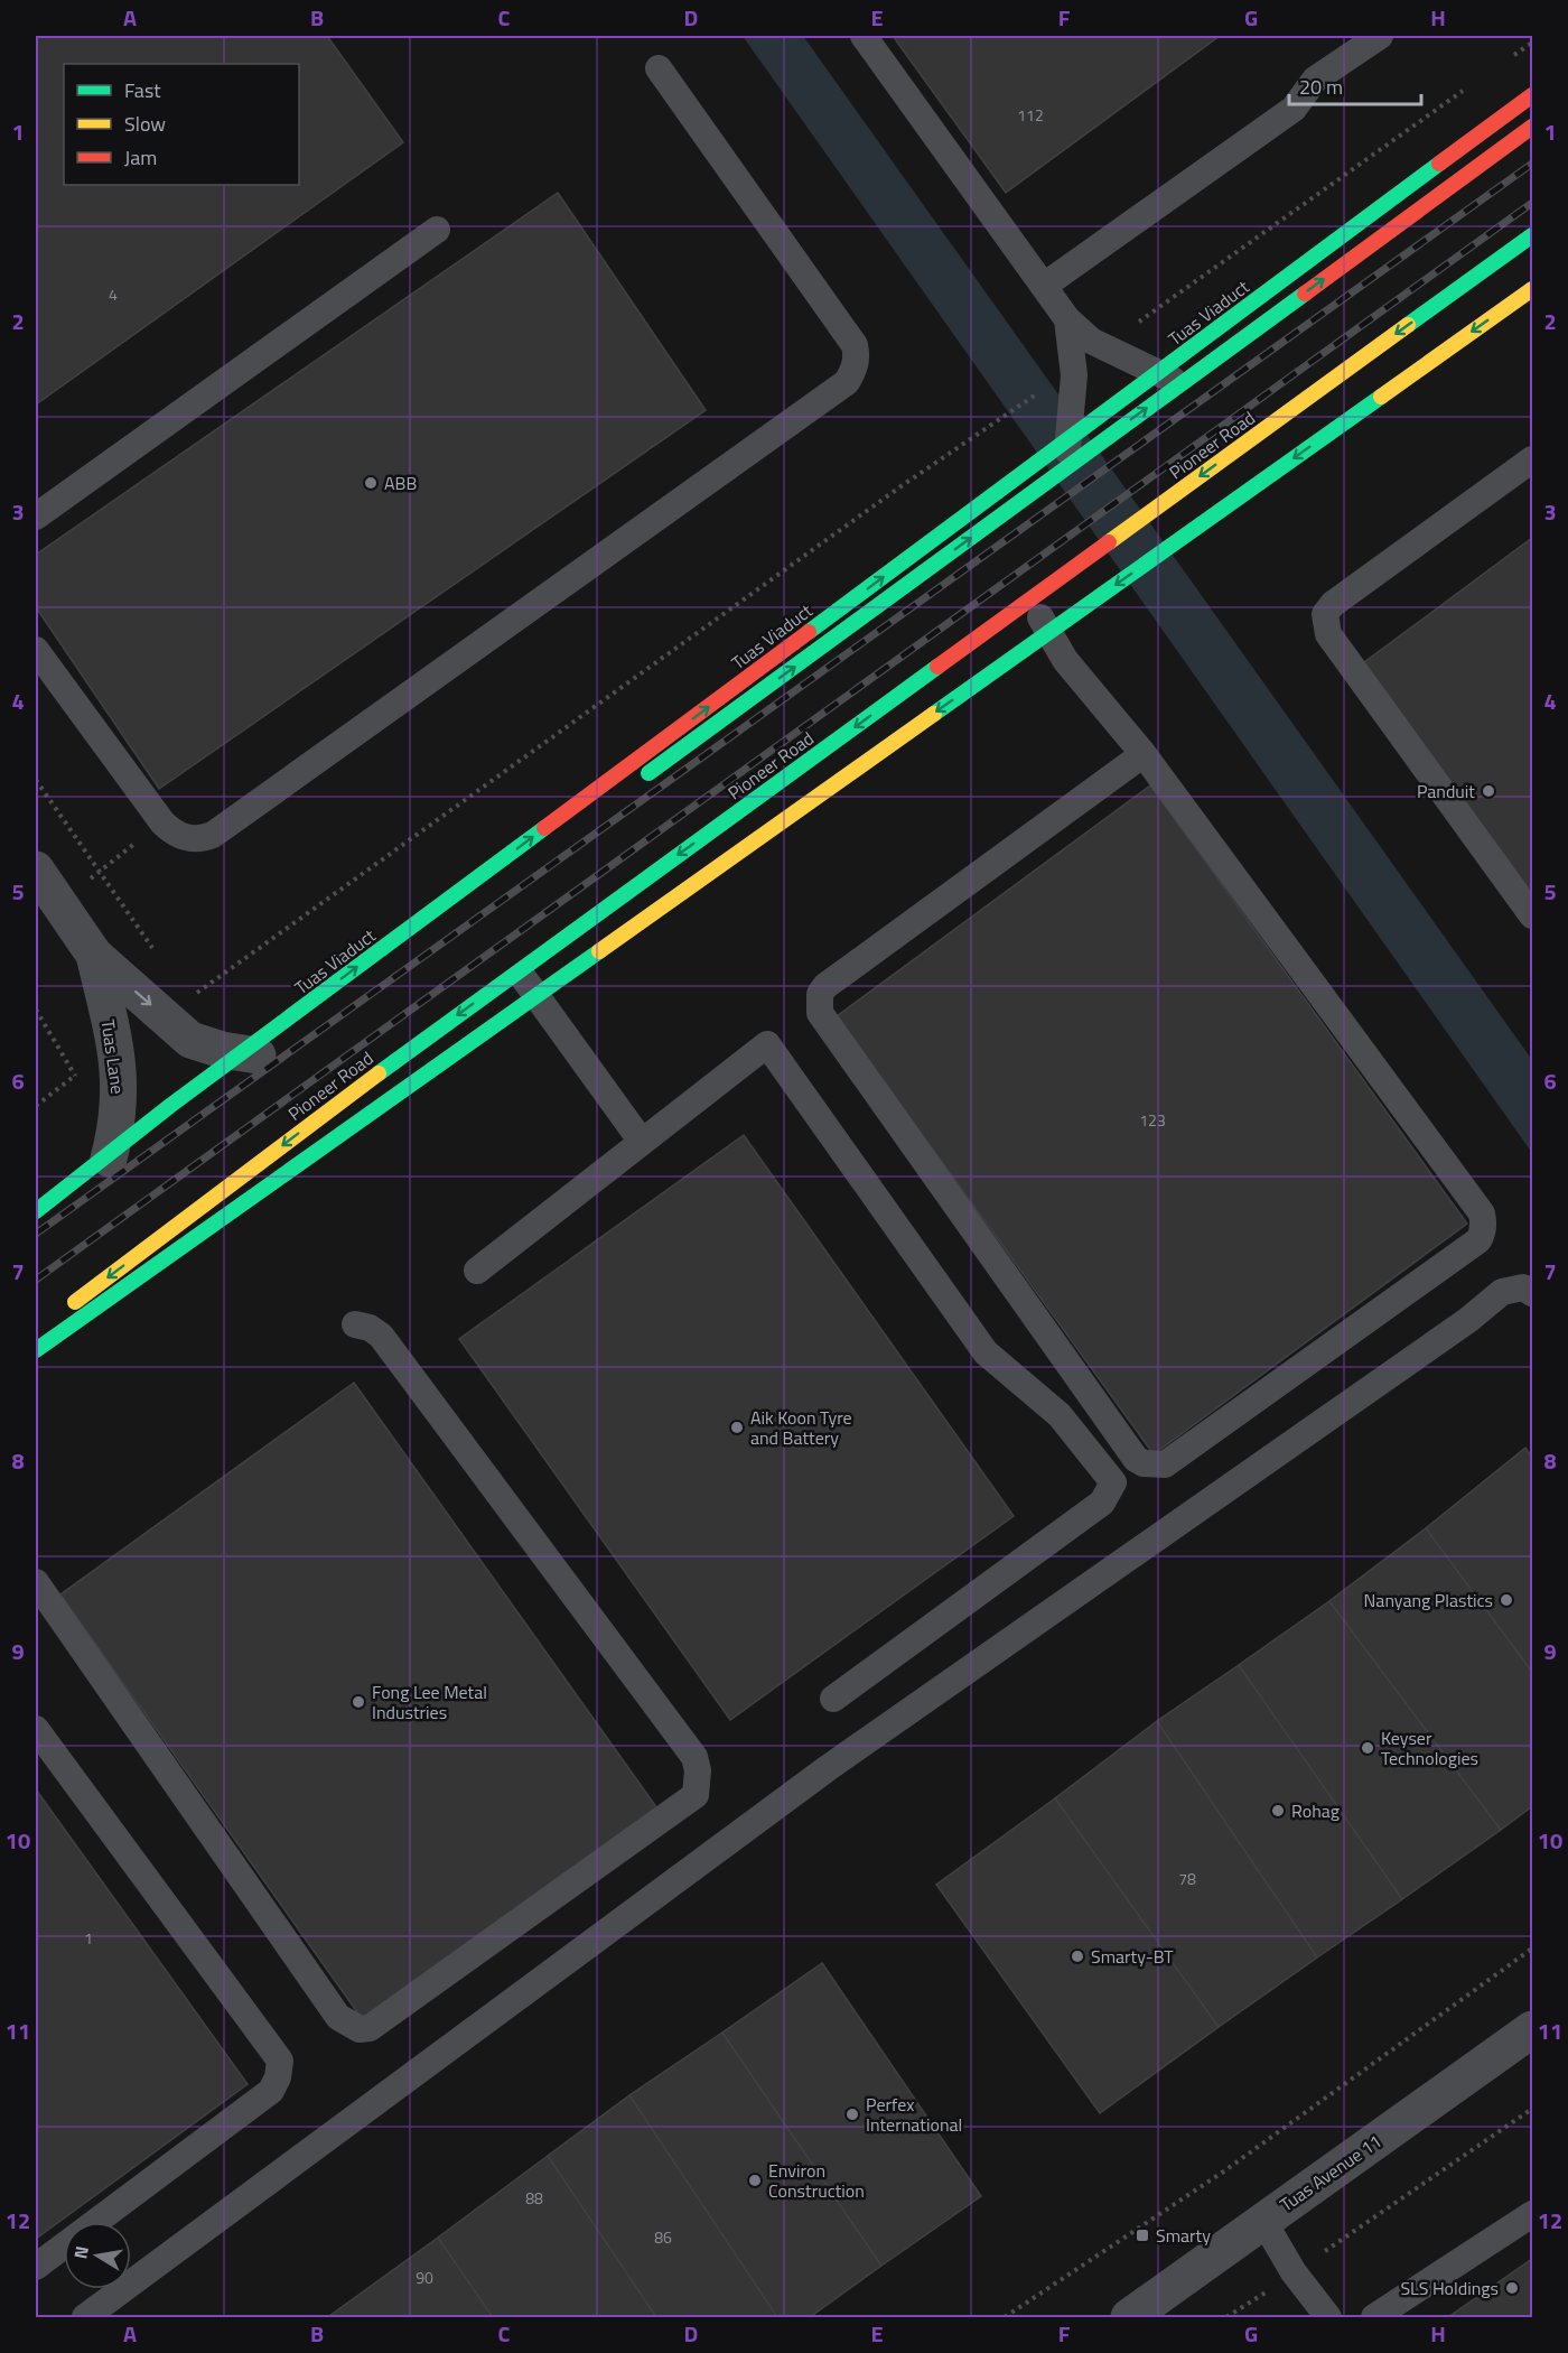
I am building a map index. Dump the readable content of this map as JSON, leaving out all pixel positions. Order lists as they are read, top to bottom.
{
  "streets": {
    "main road": ["Tuas Viaduct", "Pioneer Road"],
    "street": ["Tuas Lane", "Tuas Avenue 11"]
  },
  "places": {
    "other": [
      "ABB",
      "Panduit",
      "Aik Koon Tyre and Battery",
      "Nanyang Plastics",
      "Fong Lee Metal Industries",
      "Keyser Technologies",
      "Rohag",
      "Smarty-BT",
      "Perfex International",
      "Environ Construction",
      "SLS Holdings"
    ],
    "transit": ["Smarty"]
  },
  "house_numbers": [
    "112",
    "4",
    "123",
    "78",
    "1",
    "88",
    "86",
    "90"
  ],
  "legend": ["Fast", "Slow", "Jam"],
  "scale_bar": "20 m",
  "north": "left",
  "grid": {
    "columns": [
      "A",
      "B",
      "C",
      "D",
      "E",
      "F",
      "G",
      "H"
    ],
    "rows": [
      "1",
      "2",
      "3",
      "4",
      "5",
      "6",
      "7",
      "8",
      "9",
      "10",
      "11",
      "12"
    ]
  }
}
